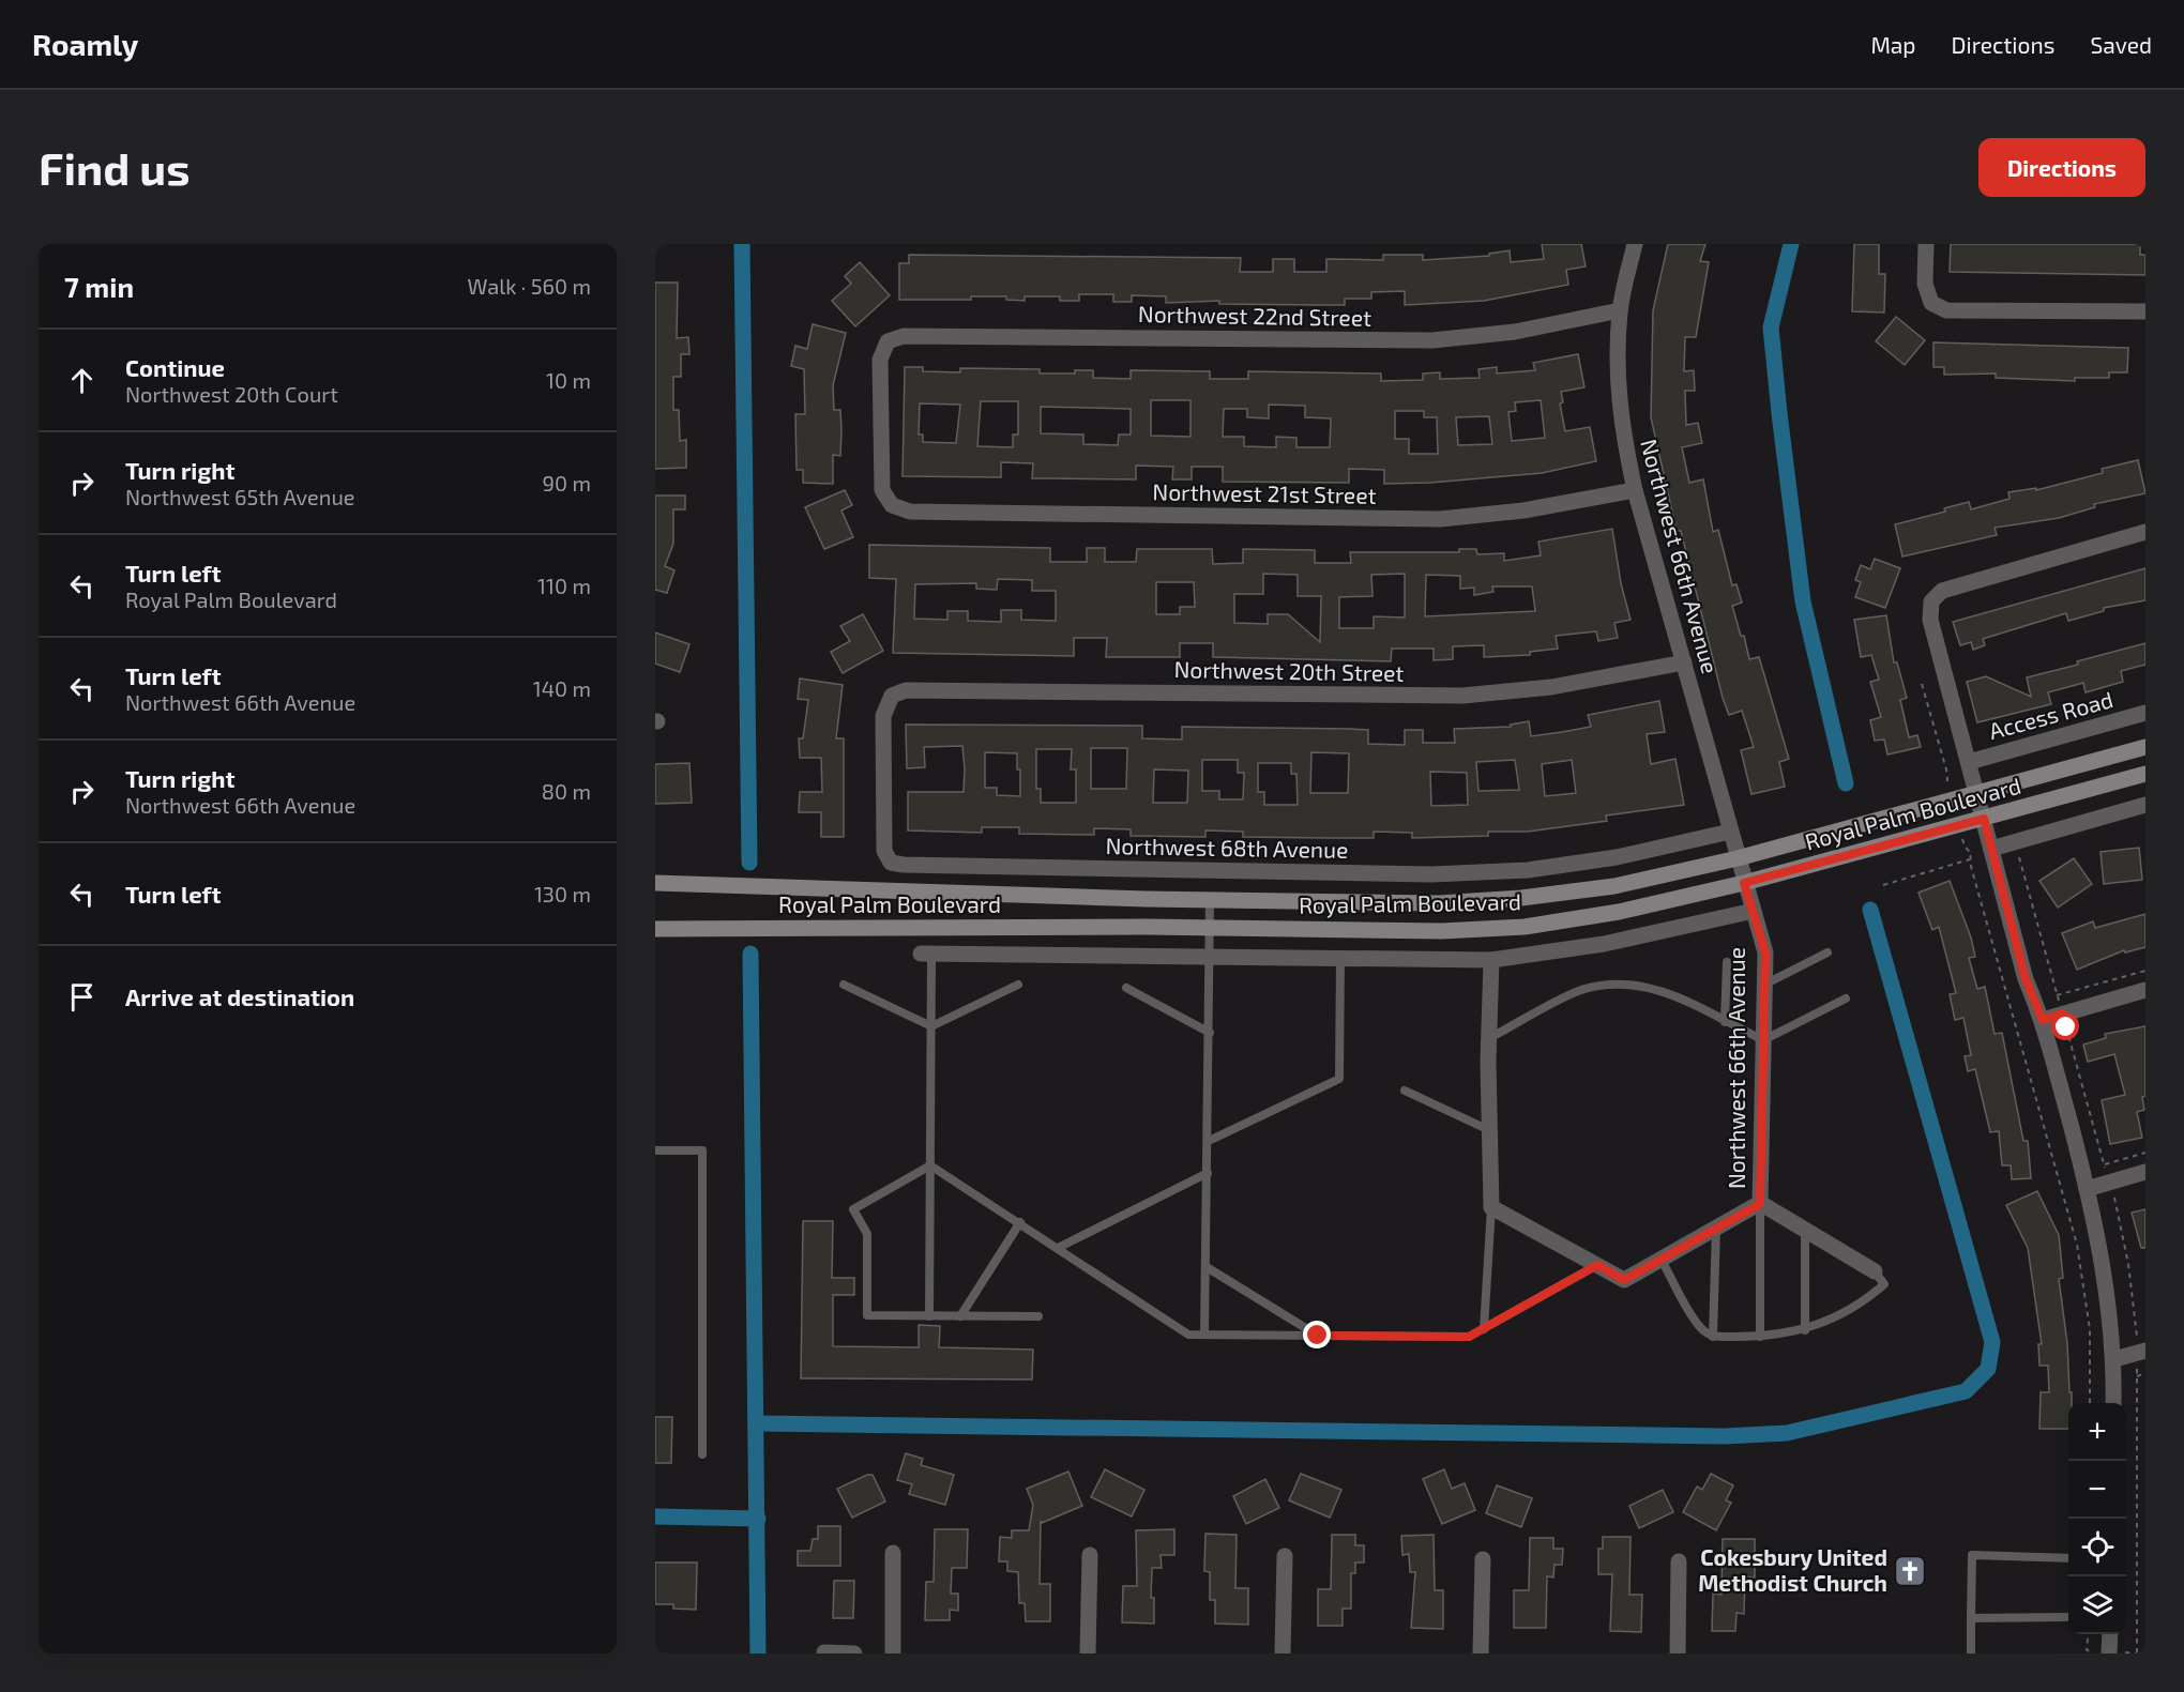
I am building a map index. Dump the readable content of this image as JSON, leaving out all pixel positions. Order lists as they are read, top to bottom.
{
  "streets": {
    "main road": ["Royal Palm Boulevard"],
    "street": [
      "Northwest 22nd Street",
      "Northwest 21st Street",
      "Northwest 66th Avenue",
      "Northwest 20th Street",
      "Access Road",
      "Northwest 68th Avenue"
    ]
  },
  "crossings": [
    ["Northwest 22nd Street", "Northwest 21st Street"],
    ["Northwest 22nd Street", "Northwest 66th Avenue"],
    ["Northwest 21st Street", "Northwest 66th Avenue"],
    ["Northwest 66th Avenue", "Northwest 20th Street"],
    ["Northwest 66th Avenue", "Royal Palm Boulevard"],
    ["Northwest 66th Avenue", "Northwest 68th Avenue"],
    ["Northwest 20th Street", "Northwest 68th Avenue"]
  ],
  "places": {
    "church": ["Cokesbury United Methodist Church"]
  },
  "page": {
    "header": "Roamly",
    "nav": ["Map", "Directions", "Saved"],
    "buttons": "Directions",
    "title": "Find us",
    "heading": ["7 min", "Walk · 560 m"],
    "list": [
      ["Continue", "Northwest 20th Court", "10 m"],
      ["Turn right", "Northwest 65th Avenue", "90 m"],
      ["Turn left", "Royal Palm Boulevard", "110 m"],
      ["Turn left", "Northwest 66th Avenue", "140 m"],
      ["Turn right", "Northwest 66th Avenue", "80 m"],
      ["Turn left", "130 m"],
      "Arrive at destination"
    ],
    "map_buttons": ["+", "−"]
  }
}
